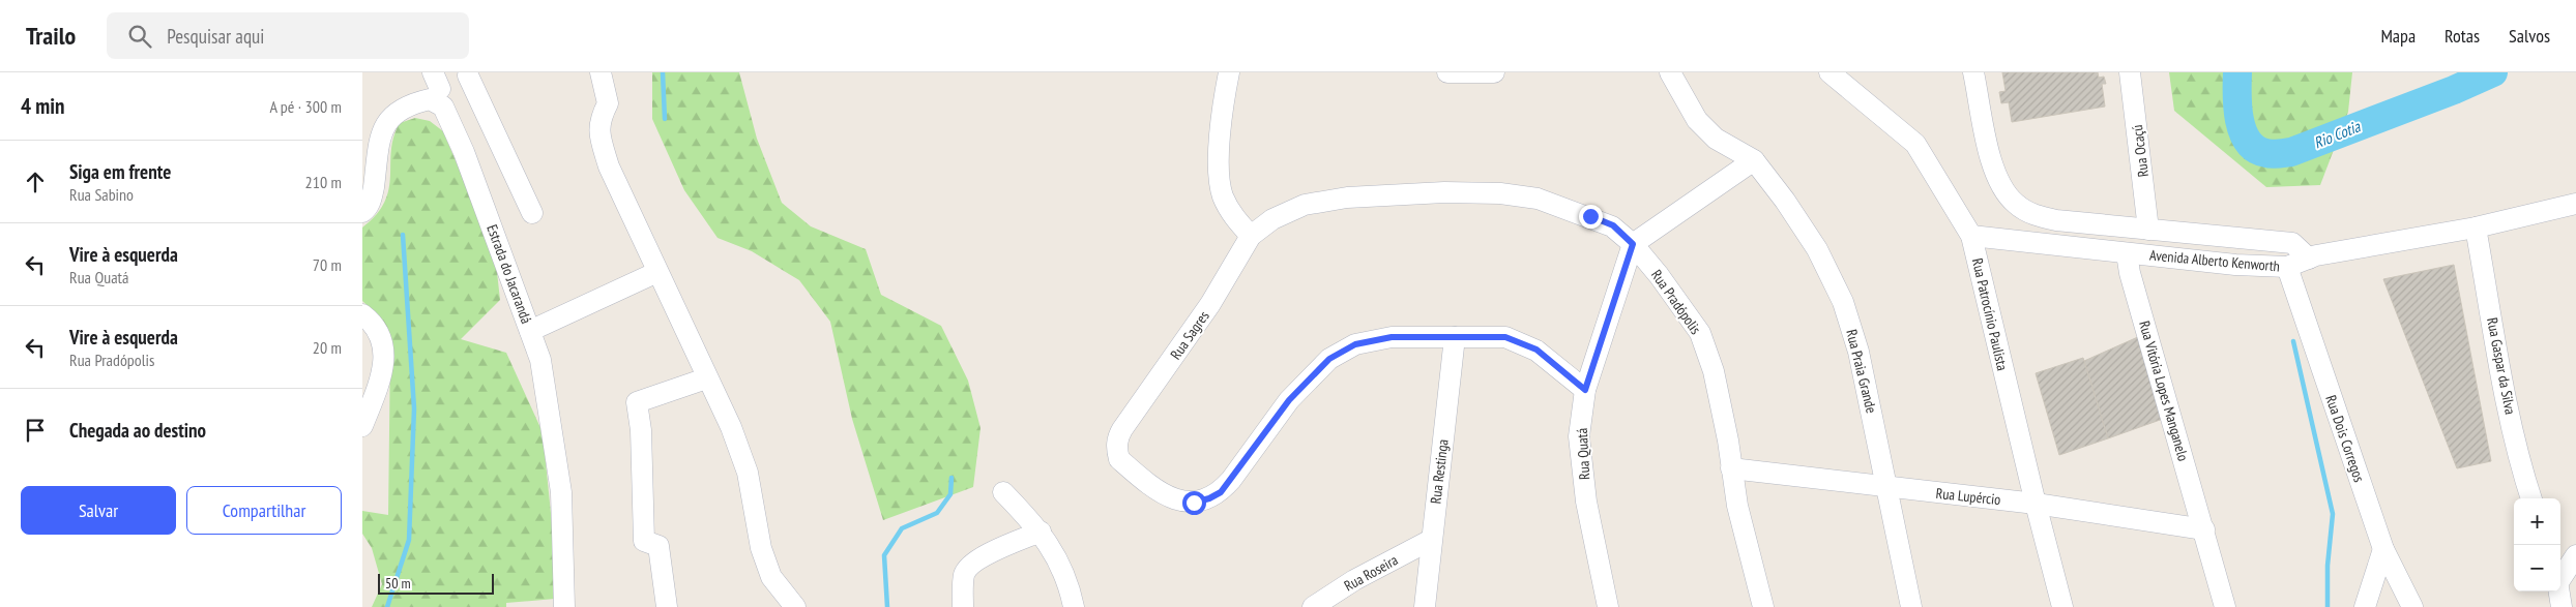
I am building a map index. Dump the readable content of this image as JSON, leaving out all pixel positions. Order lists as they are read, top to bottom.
{
  "streets": {
    "street": [
      "Rua Ocaçú",
      "Avenida Alberto Kenworth",
      "Estrada do Jacarandá",
      "Rua Pradópolis",
      "Rua Patrocínio Paulista",
      "Rua Sagres",
      "Rua Gaspar da Silva",
      "Rua Praia Grande",
      "Rua Vitória Lopes Manganelo",
      "Rua Dois Corregos",
      "Rua Quatá",
      "Rua Restinga",
      "Rua Lupércio",
      "Rua Roseira"
    ]
  },
  "crossings": [
    ["Avenida Alberto Kenworth", "Rua Patrocínio Paulista"],
    ["Avenida Alberto Kenworth", "Rua Gaspar da Silva"],
    ["Avenida Alberto Kenworth", "Rua Vitória Lopes Manganelo"],
    ["Avenida Alberto Kenworth", "Rua Dois Corregos"],
    ["Rua Pradópolis", "Rua Sagres"],
    ["Rua Pradópolis", "Rua Quatá"],
    ["Rua Pradópolis", "Rua Lupércio"],
    ["Rua Patrocínio Paulista", "Rua Lupércio"],
    ["Rua Sagres", "Rua Restinga"],
    ["Rua Praia Grande", "Rua Lupércio"],
    ["Rua Vitória Lopes Manganelo", "Rua Lupércio"],
    ["Rua Restinga", "Rua Roseira"]
  ],
  "water": ["Rio Cotia"],
  "scale_bar": "50 m",
  "page": {
    "header": "Trailo",
    "search": "Pesquisar aqui",
    "nav": ["Mapa", "Rotas", "Salvos"],
    "heading": ["4 min", "A pé · 300 m"],
    "list": [
      ["Siga em frente", "Rua Sabino", "210 m"],
      ["Vire à esquerda", "Rua Quatá", "70 m"],
      ["Vire à esquerda", "Rua Pradópolis", "20 m"],
      "Chegada ao destino"
    ],
    "buttons": ["Salvar", "Compartilhar"],
    "map_buttons": ["+", "−"],
    "scale": "50 m"
  }
}
